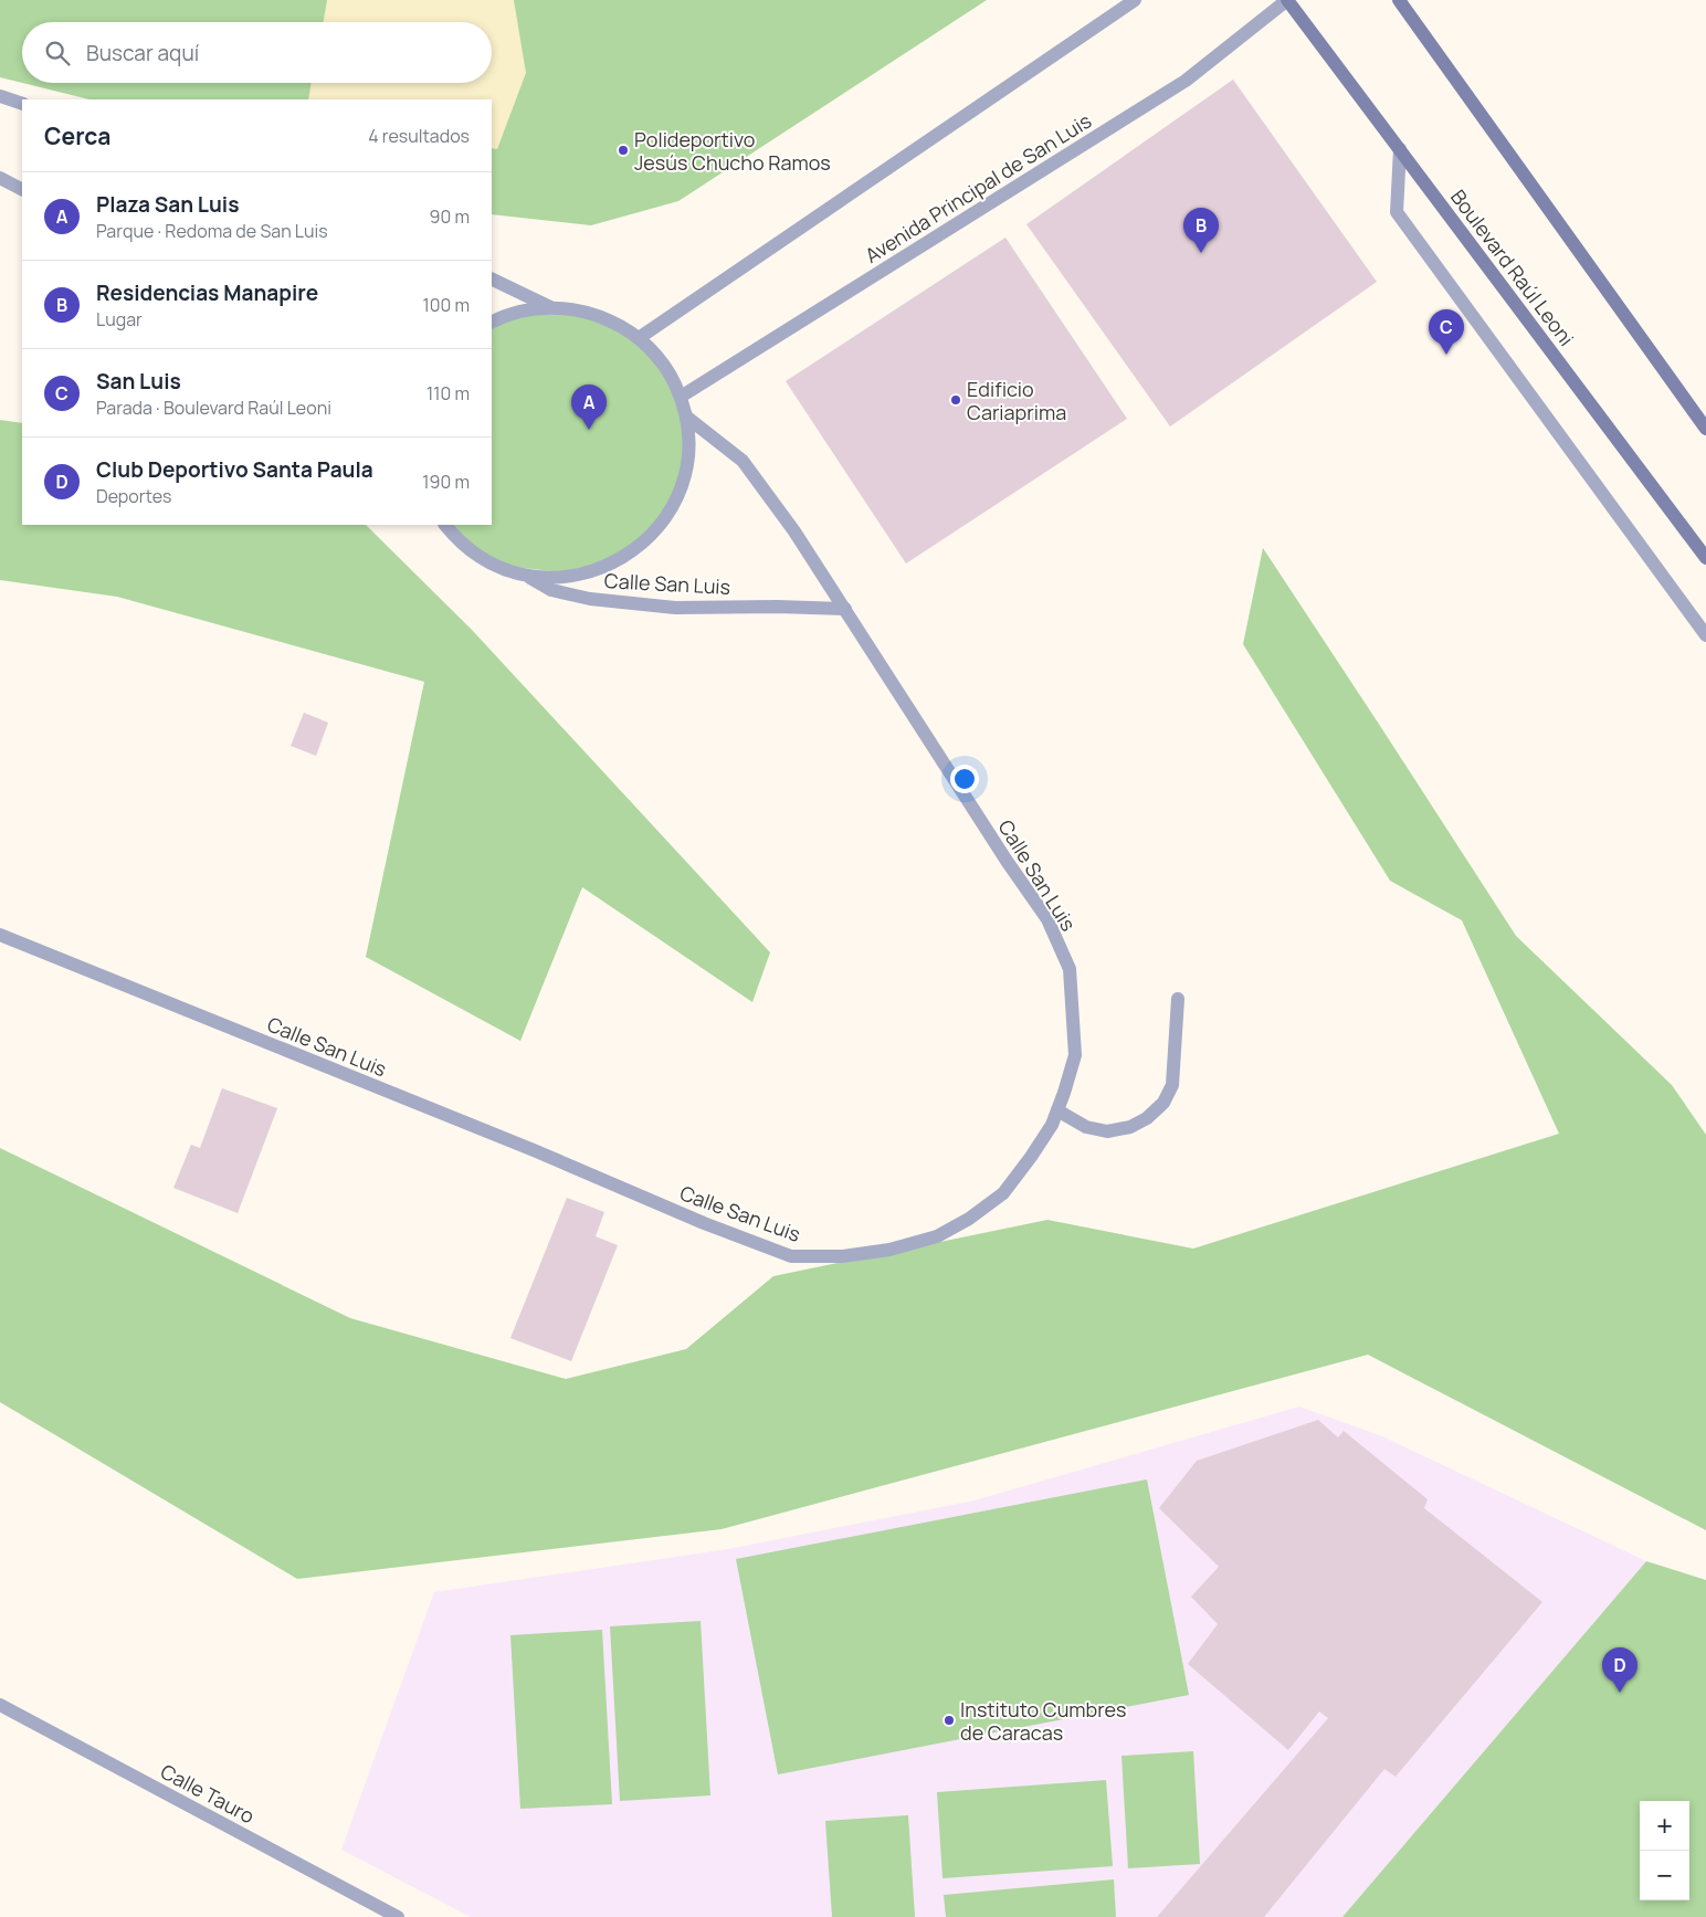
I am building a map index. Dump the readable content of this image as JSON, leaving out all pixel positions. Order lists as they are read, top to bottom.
{
  "streets": {
    "main road": ["Boulevard Raúl Leoni"],
    "street": ["Avenida Principal de San Luis", "Calle San Luis", "Calle Tauro"]
  },
  "crossings": [
    ["Avenida Principal de San Luis", "Boulevard Raúl Leoni"]
  ],
  "places": ["Polideportivo Jesús Chucho Ramos", "Edificio Cariaprima", "Instituto Cumbres de Caracas"],
  "page": {
    "search": "Buscar aquí",
    "heading": ["Cerca", "4 resultados"],
    "list": [
      {
        "mark": "A",
        "name": "Plaza San Luis",
        "note": "Parque · Redoma de San Luis",
        "value": "90 m"
      },
      {
        "mark": "B",
        "name": "Residencias Manapire",
        "note": "Lugar",
        "value": "100 m"
      },
      {
        "mark": "C",
        "name": "San Luis",
        "note": "Parada · Boulevard Raúl Leoni",
        "value": "110 m"
      },
      {
        "mark": "D",
        "name": "Club Deportivo Santa Paula",
        "note": "Deportes",
        "value": "190 m"
      }
    ],
    "pins": [
      "B",
      "C",
      "A",
      "D"
    ],
    "map_buttons": ["+", "−"]
  }
}
